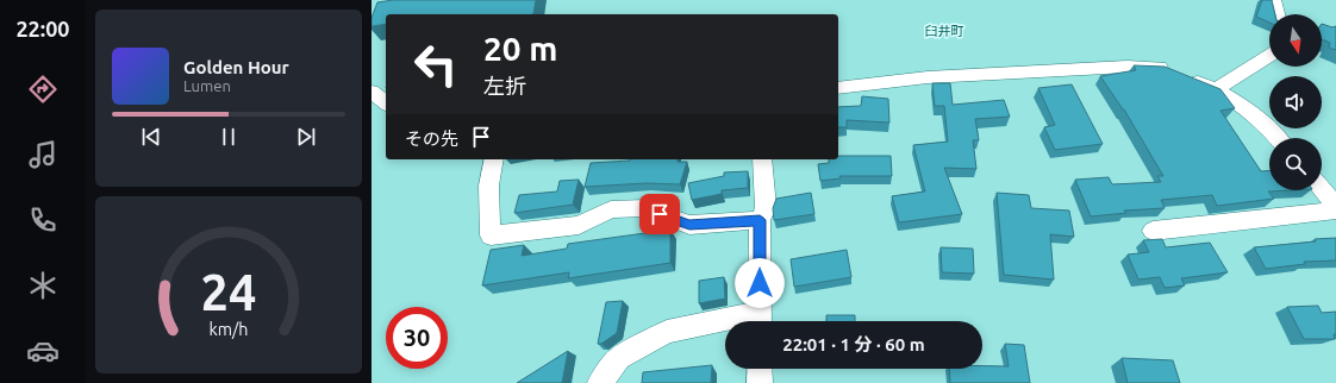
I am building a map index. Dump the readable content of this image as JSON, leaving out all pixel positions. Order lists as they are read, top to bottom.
{
  "districts": ["臼井町"],
  "north": "bottom",
  "page": {
    "tabs": "22:00",
    "turn": ["20 m", "左折"],
    "song": ["Golden Hour", "Lumen"],
    "then": "その先",
    "limit": "30",
    "trip": "22:01 · 1 分 · 60 m",
    "gauge": ["24", "km/h"]
  }
}
